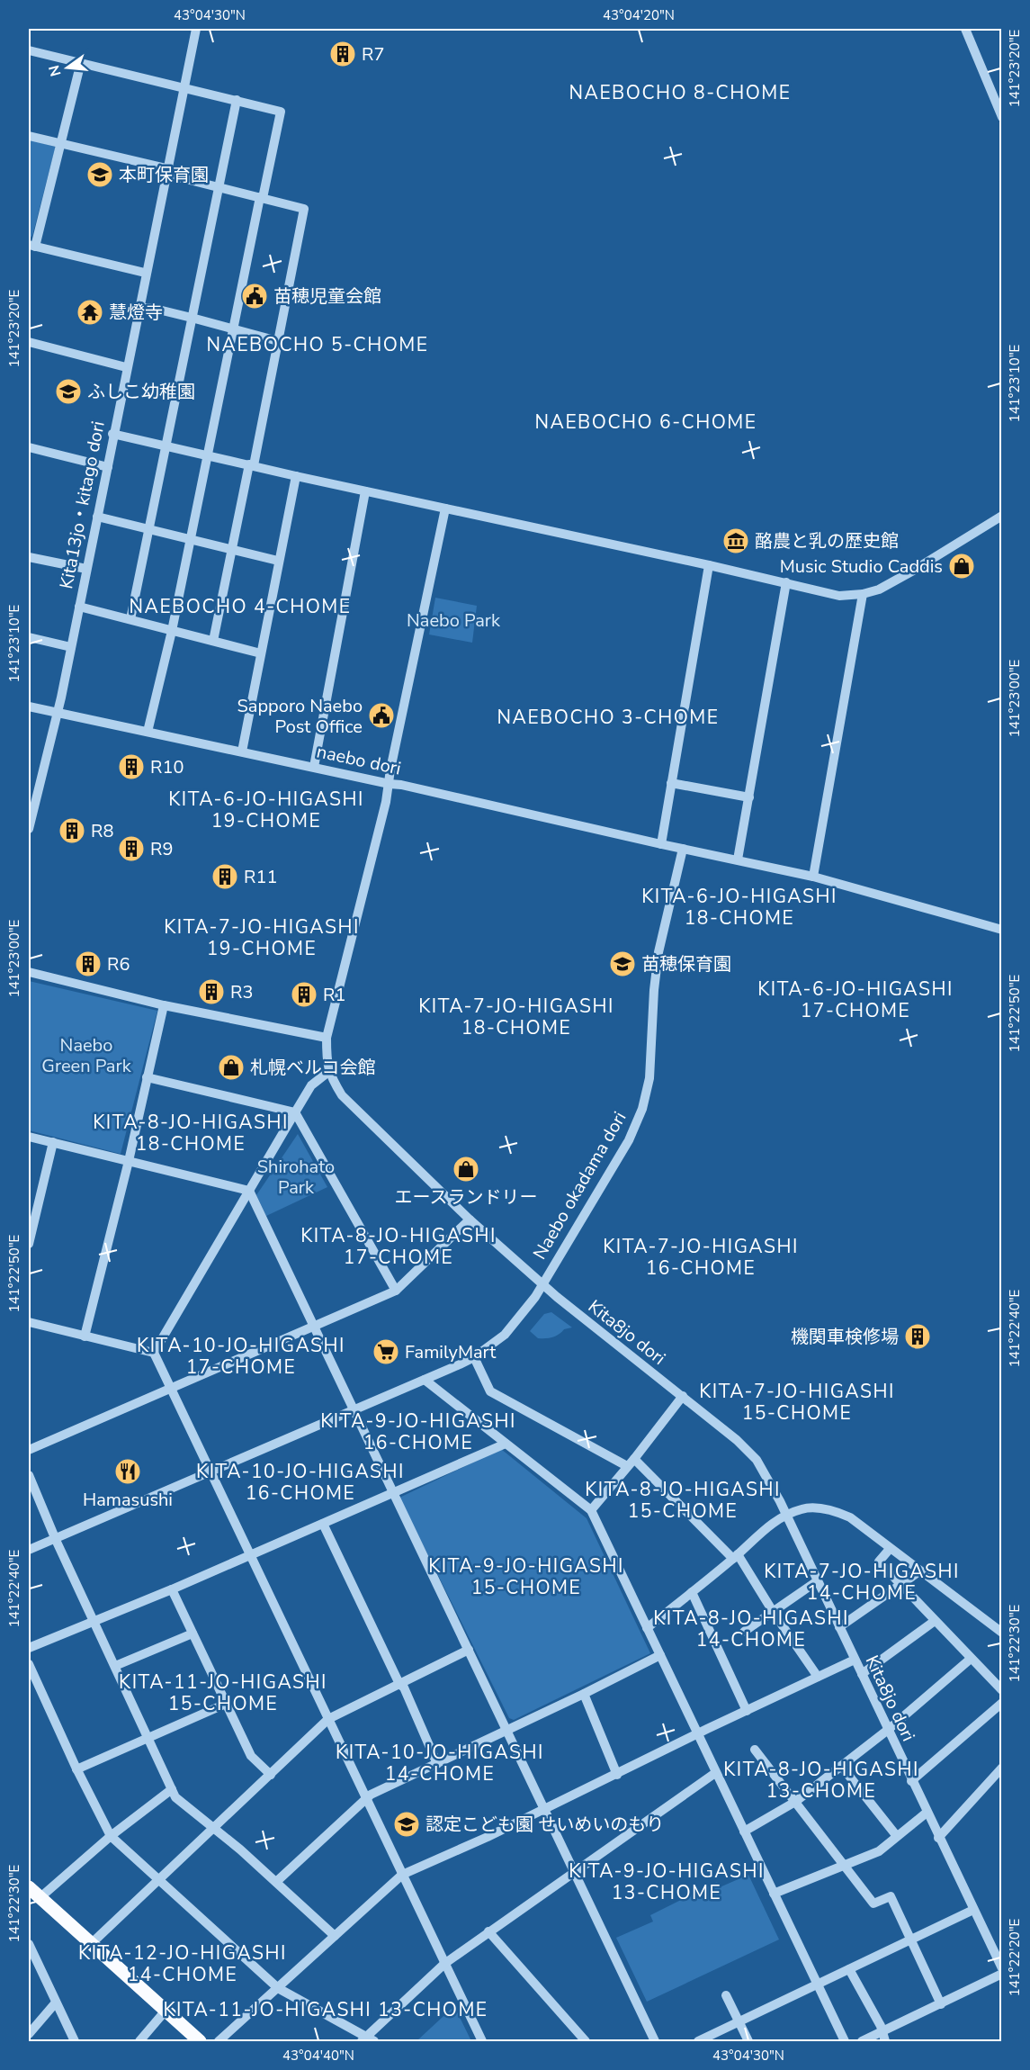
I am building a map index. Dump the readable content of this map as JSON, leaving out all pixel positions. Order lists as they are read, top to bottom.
{
  "streets": {
    "street": [
      "Kita13jo・kitago dori",
      "naebo dori",
      "Naebo okadama dori",
      "Kita8jo dori"
    ]
  },
  "crossings": [
    ["Kita13jo・kitago dori", "naebo dori"],
    ["naebo dori", "Naebo okadama dori"],
    ["Naebo okadama dori", "Kita8jo dori"]
  ],
  "districts": [
    "NAEBOCHO 8-CHOME",
    "NAEBOCHO 5-CHOME",
    "NAEBOCHO 6-CHOME",
    "NAEBOCHO 4-CHOME",
    "NAEBOCHO 3-CHOME",
    "KITA-6-JO-HIGASHI 19-CHOME",
    "KITA-6-JO-HIGASHI 18-CHOME",
    "KITA-7-JO-HIGASHI 19-CHOME",
    "KITA-6-JO-HIGASHI 17-CHOME",
    "KITA-7-JO-HIGASHI 18-CHOME",
    "KITA-8-JO-HIGASHI 18-CHOME",
    "KITA-8-JO-HIGASHI 17-CHOME",
    "KITA-7-JO-HIGASHI 16-CHOME",
    "KITA-10-JO-HIGASHI 17-CHOME",
    "KITA-7-JO-HIGASHI 15-CHOME",
    "KITA-9-JO-HIGASHI 16-CHOME",
    "KITA-10-JO-HIGASHI 16-CHOME",
    "KITA-8-JO-HIGASHI 15-CHOME",
    "KITA-9-JO-HIGASHI 15-CHOME",
    "KITA-7-JO-HIGASHI 14-CHOME",
    "KITA-8-JO-HIGASHI 14-CHOME",
    "KITA-11-JO-HIGASHI 15-CHOME",
    "KITA-10-JO-HIGASHI 14-CHOME",
    "KITA-8-JO-HIGASHI 13-CHOME",
    "KITA-9-JO-HIGASHI 13-CHOME",
    "KITA-12-JO-HIGASHI 14-CHOME",
    "KITA-11-JO-HIGASHI 13-CHOME"
  ],
  "parks": ["Naebo Park", "Naebo Green Park", "Shirohato Park"],
  "places": {
    "building": [
      "R7",
      "R10",
      "R8",
      "R9",
      "R11",
      "R6",
      "R3",
      "R1",
      "機関車検修場"
    ],
    "school or university": [
      "本町保育園",
      "ふしこ幼稚園",
      "苗穂保育園",
      "認定こども園 せいめいのもり"
    ],
    "public building": ["苗穂児童会館", "Sapporo Naebo Post Office"],
    "temple": ["慧燈寺"],
    "museum": ["酪農と乳の歴史館"],
    "shop": ["Music Studio Caddis", "札幌ベルコ会館", "エースランドリー"],
    "supermarket": ["FamilyMart"],
    "restaurant": ["Hamasushi"]
  },
  "north": "left",
  "coordinates": [
    "43°04'30\"N",
    "43°04'20\"N",
    "141°23'20\"E",
    "141°23'10\"E",
    "141°23'00\"E",
    "141°22'50\"E",
    "141°22'40\"E",
    "141°22'30\"E",
    "141°22'20\"E",
    "43°04'40\"N"
  ]
}
